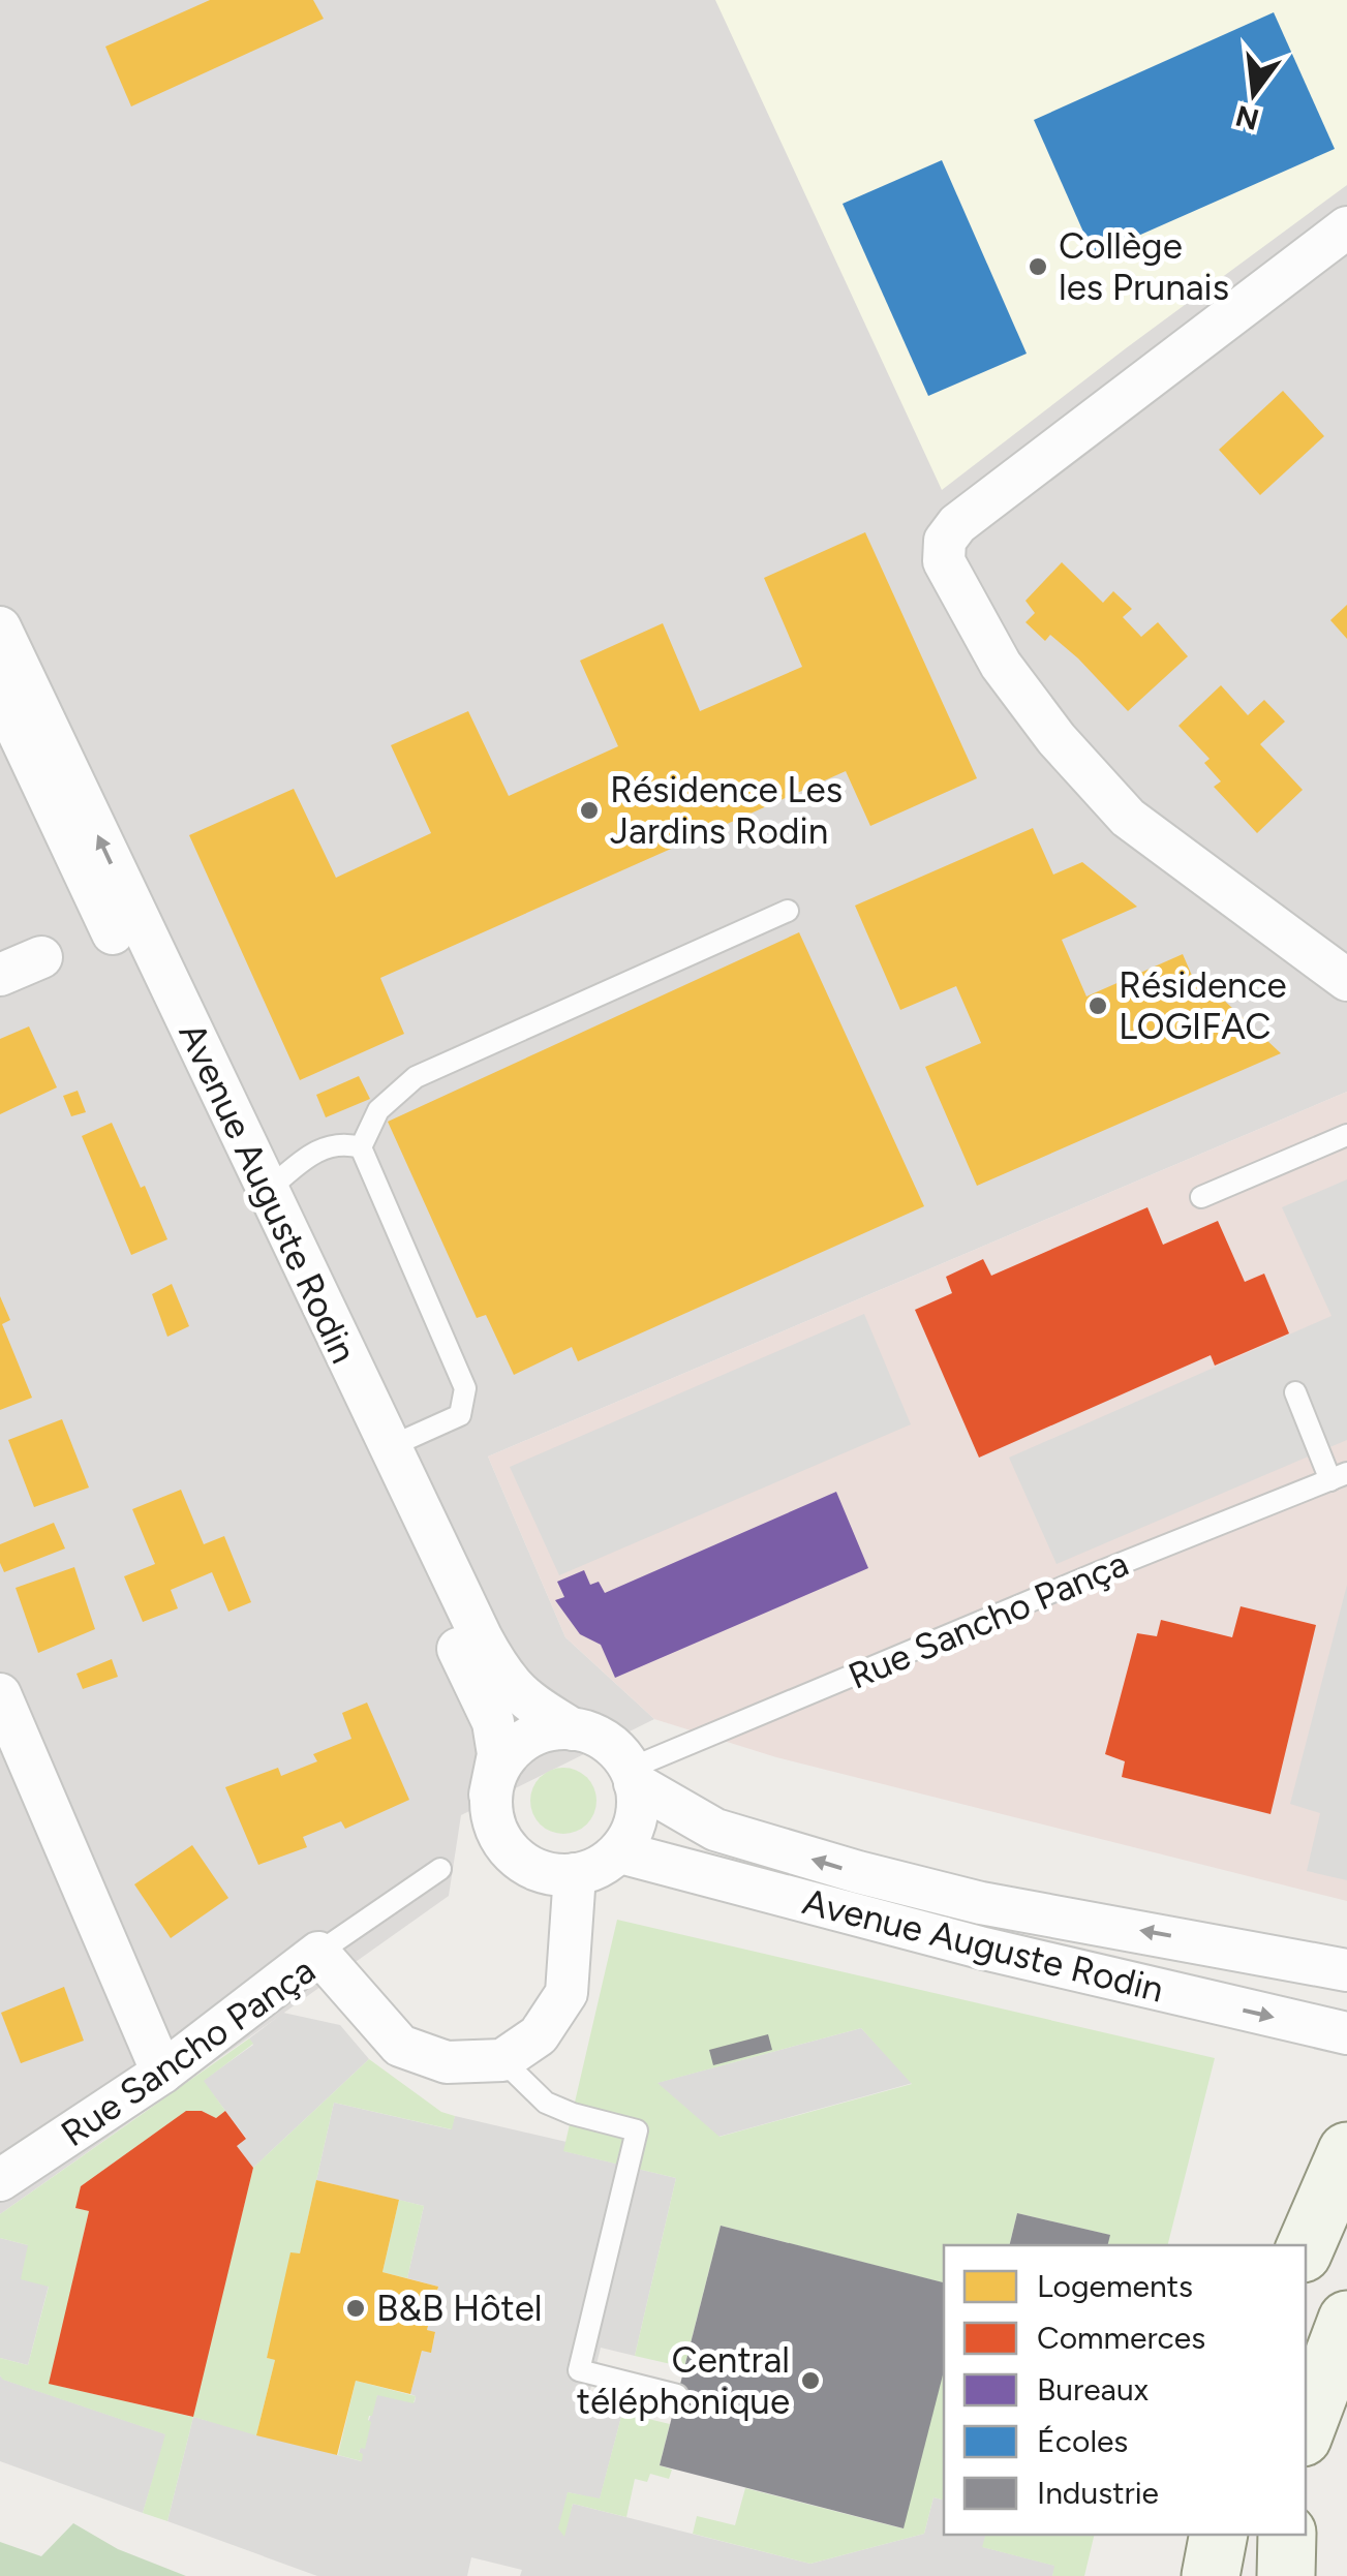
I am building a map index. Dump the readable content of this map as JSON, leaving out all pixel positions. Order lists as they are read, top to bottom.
{
  "streets": {
    "street": ["Avenue Auguste Rodin", "Rue Sancho Pança"]
  },
  "crossings": [
    ["Avenue Auguste Rodin", "Rue Sancho Pança"]
  ],
  "places": [
    "Collège les Prunais",
    "Résidence Les Jardins Rodin",
    "Résidence LOGIFAC",
    "B&B Hôtel",
    "Central téléphonique"
  ],
  "legend": [
    "Logements",
    "Commerces",
    "Bureaux",
    "Écoles",
    "Industrie"
  ],
  "north": "bottom"
}
